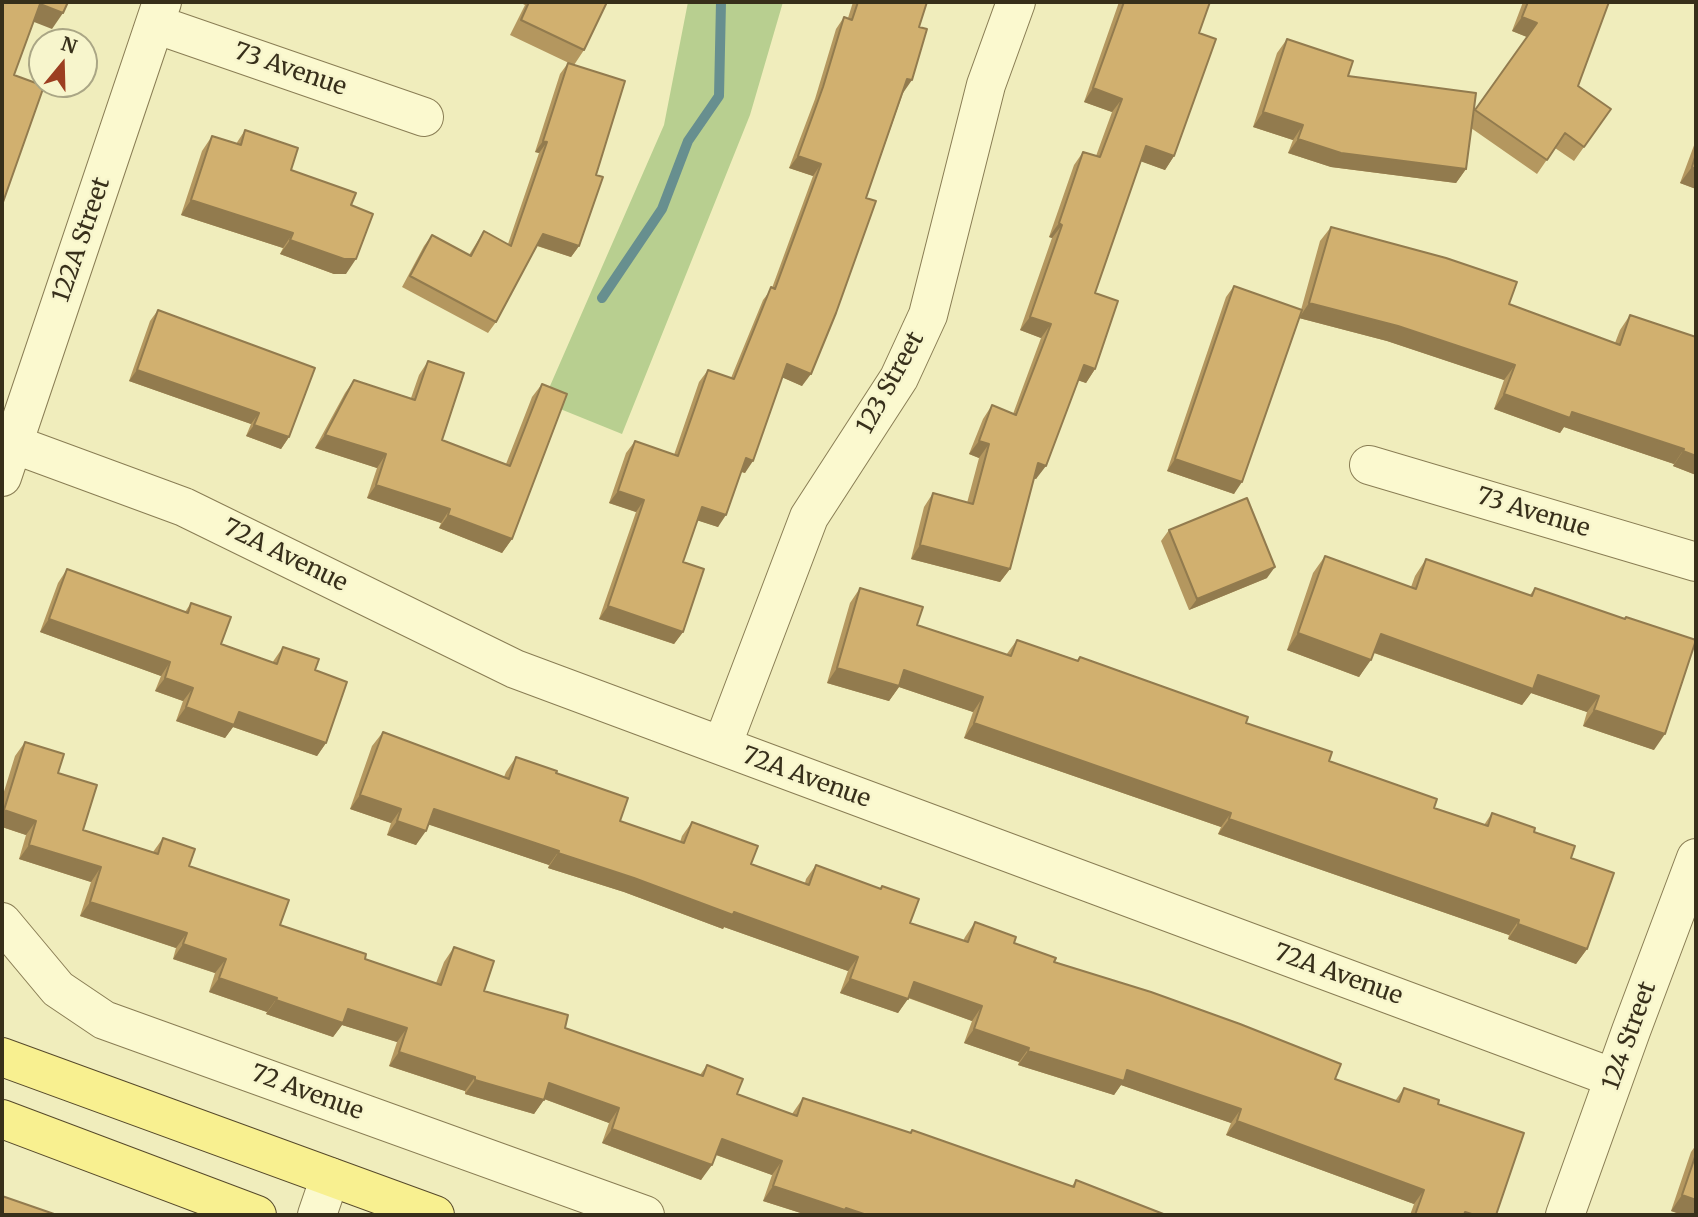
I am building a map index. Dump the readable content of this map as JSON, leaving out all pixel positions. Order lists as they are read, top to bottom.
{
  "streets": {
    "street": [
      "73 Avenue",
      "122A Street",
      "123 Street",
      "72A Avenue",
      "124 Street",
      "72 Avenue"
    ]
  },
  "crossings": [
    ["73 Avenue", "122A Street"],
    ["122A Street", "72A Avenue"],
    ["123 Street", "72A Avenue"],
    ["72A Avenue", "124 Street"]
  ],
  "north": "top"
}
